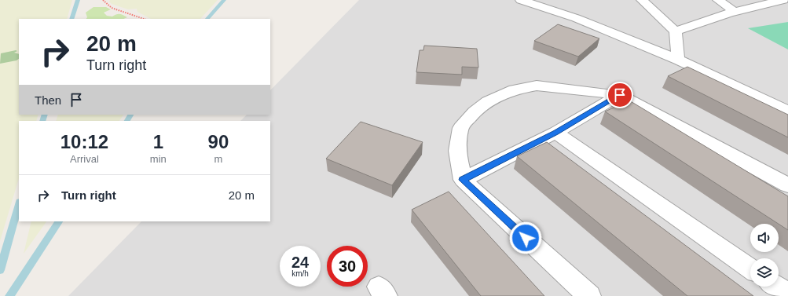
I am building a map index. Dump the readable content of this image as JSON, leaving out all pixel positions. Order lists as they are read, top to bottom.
{
  "page": {
    "turn": ["20 m", "Turn right"],
    "then": "Then",
    "eta": [
      "10:12",
      "Arrival",
      "1",
      "min",
      "90",
      "m"
    ],
    "list": [
      {
        "name": "Turn right",
        "value": "20 m"
      }
    ],
    "speed": "24 km/h",
    "limit": "30"
  }
}
